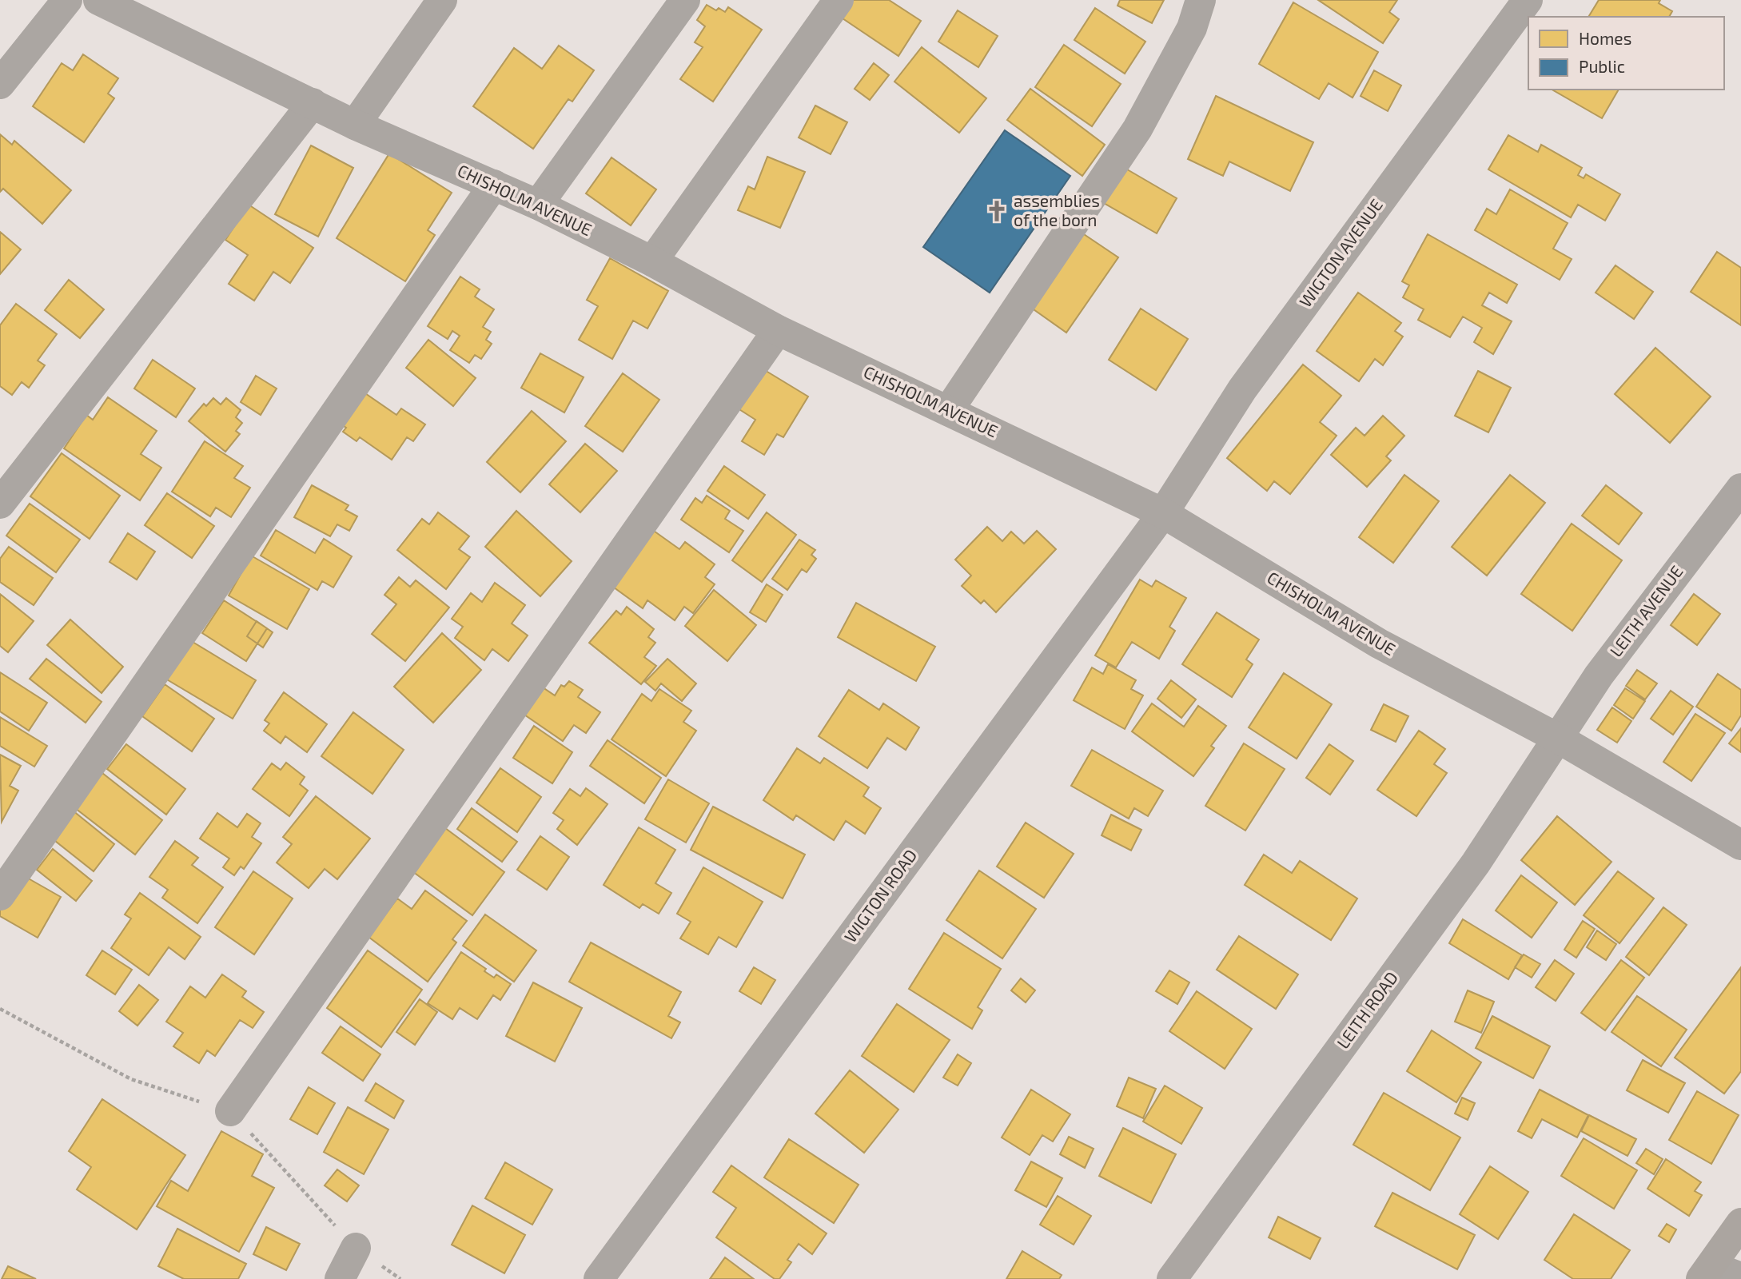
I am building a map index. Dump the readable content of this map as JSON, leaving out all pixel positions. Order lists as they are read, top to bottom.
{
  "streets": {
    "street": [
      "CHISHOLM AVENUE",
      "WIGTON AVENUE",
      "LEITH AVENUE",
      "WIGTON ROAD",
      "LEITH ROAD"
    ]
  },
  "crossings": [
    ["CHISHOLM AVENUE", "WIGTON AVENUE"],
    ["CHISHOLM AVENUE", "LEITH AVENUE"],
    ["CHISHOLM AVENUE", "WIGTON ROAD"],
    ["CHISHOLM AVENUE", "LEITH ROAD"],
    ["WIGTON AVENUE", "WIGTON ROAD"],
    ["LEITH AVENUE", "LEITH ROAD"]
  ],
  "places": {
    "church": ["assemblies of the born"]
  },
  "legend": ["Homes", "Public"]
}
